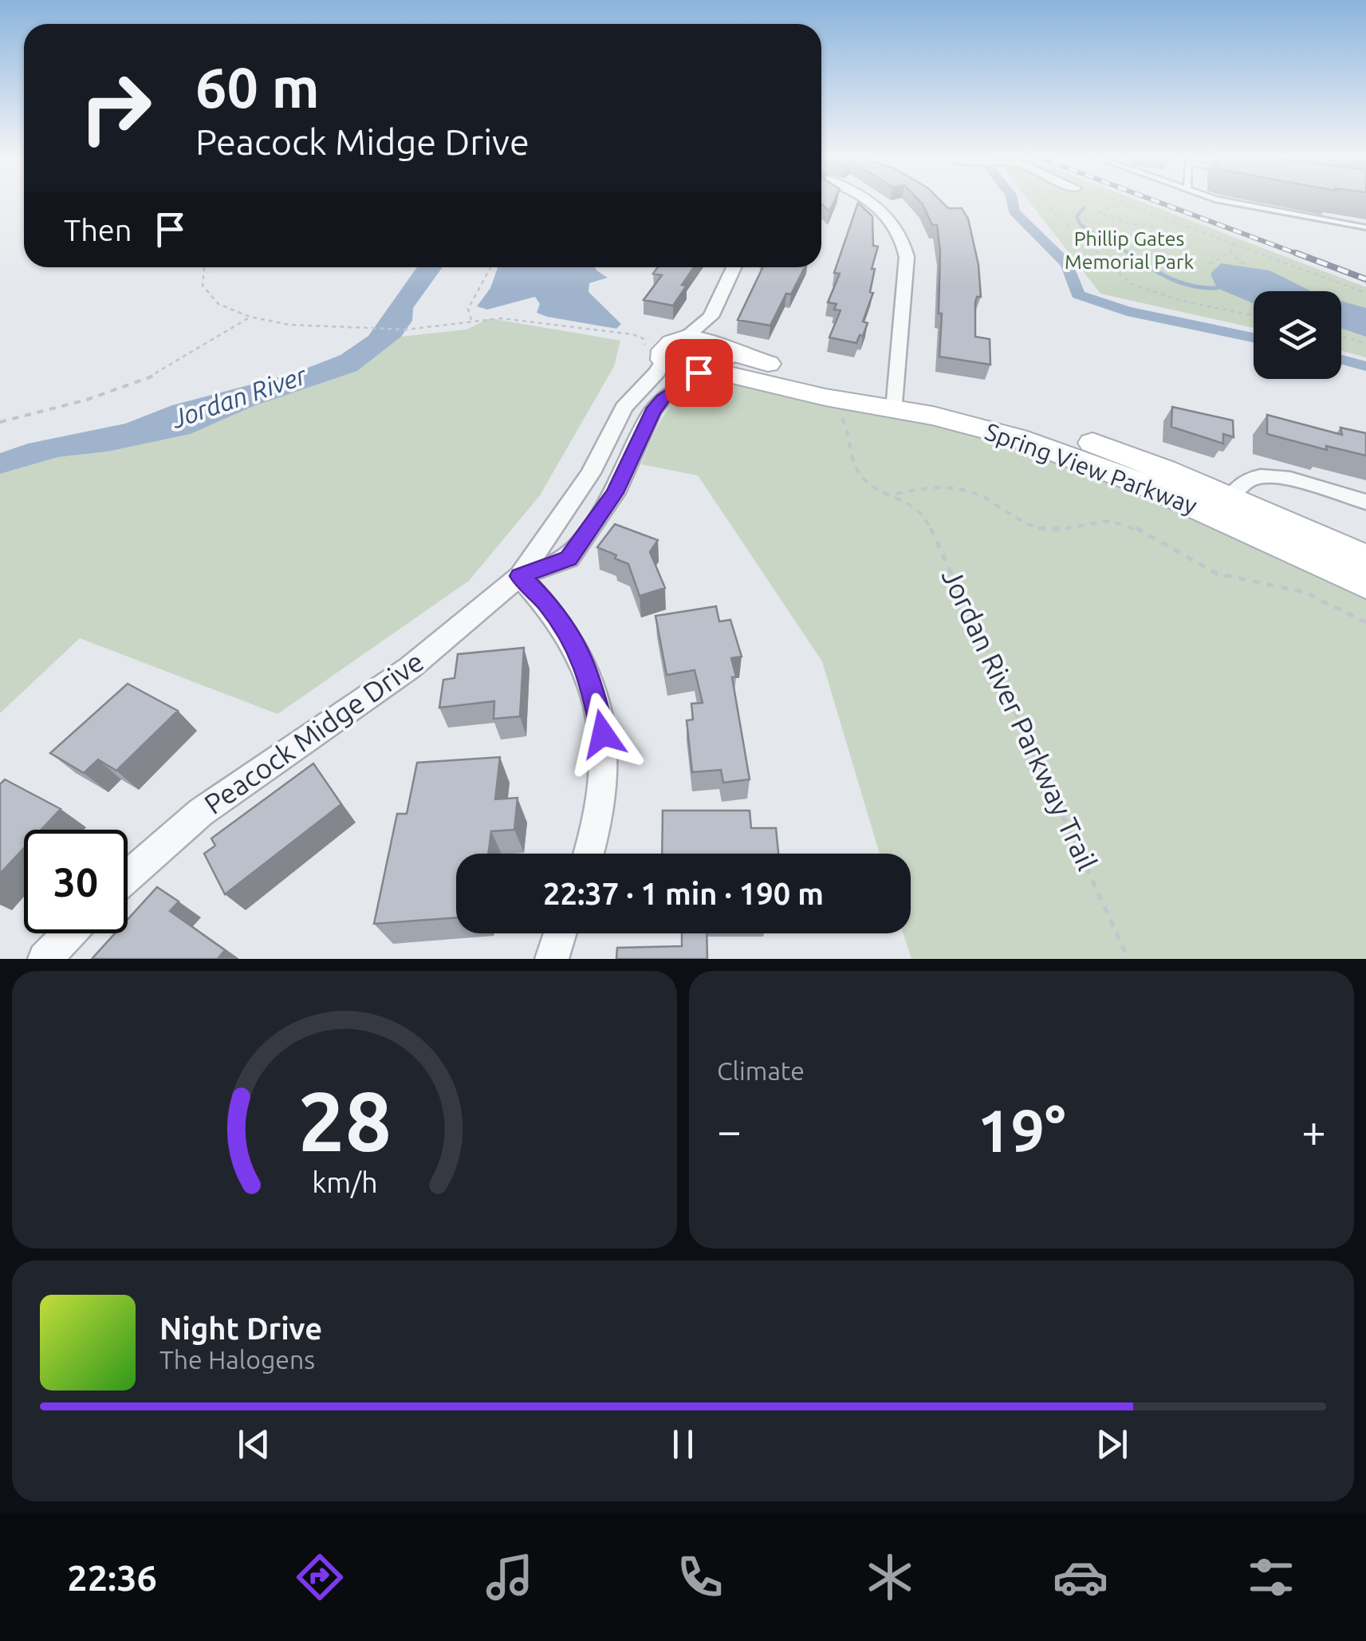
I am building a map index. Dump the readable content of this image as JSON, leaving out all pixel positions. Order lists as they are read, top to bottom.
{
  "streets": {
    "street": ["Spring View Parkway", "Peacock Midge Drive"],
    "path": ["Jordan River Parkway Trail"]
  },
  "crossings": [
    ["Spring View Parkway", "Peacock Midge Drive"]
  ],
  "water": ["Jordan River"],
  "parks": ["Phillip Gates Memorial Park"],
  "page": {
    "turn": ["60 m", "Peacock Midge Drive"],
    "then": "Then",
    "limit": "30",
    "trip": "22:37 · 1 min · 190 m",
    "tile": "Climate",
    "heat": ["−", "19°", "+"],
    "song": ["Night Drive", "The Halogens"],
    "tabs": "22:36",
    "gauge": ["28", "km/h"]
  }
}
